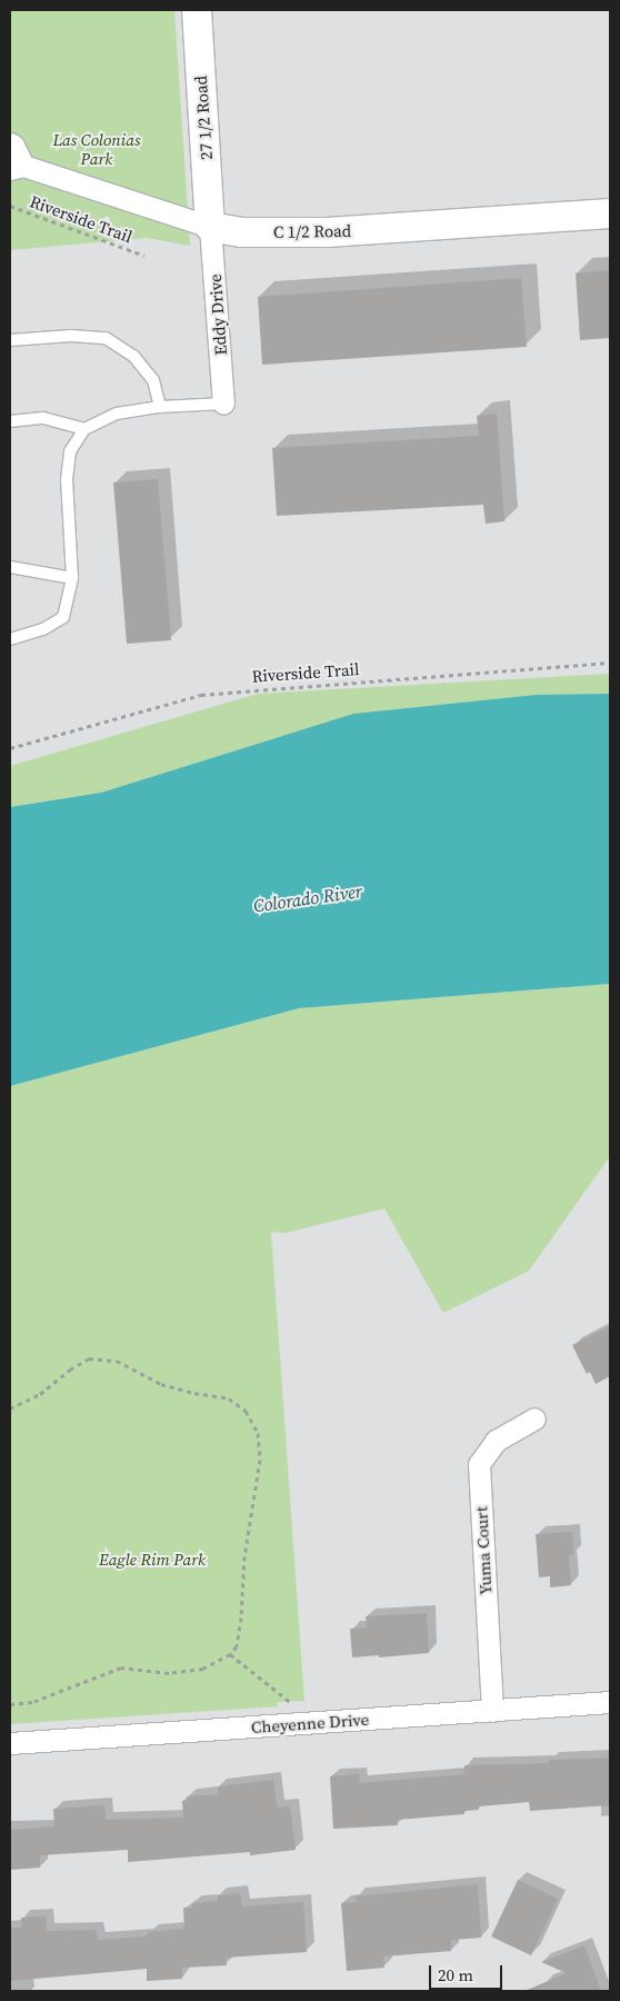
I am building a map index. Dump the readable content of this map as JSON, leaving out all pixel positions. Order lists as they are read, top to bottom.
{
  "streets": {
    "street": [
      "27 1/2 Road",
      "C 1/2 Road",
      "Eddy Drive",
      "Yuma Court",
      "Cheyenne Drive"
    ],
    "path": ["Riverside Trail"]
  },
  "crossings": [
    ["27 1/2 Road", "C 1/2 Road"],
    ["27 1/2 Road", "Eddy Drive"],
    ["C 1/2 Road", "Eddy Drive"],
    ["Yuma Court", "Cheyenne Drive"]
  ],
  "water": ["Colorado River"],
  "parks": ["Las Colonias Park", "Eagle Rim Park"],
  "scale_bar": "20 m"
}
